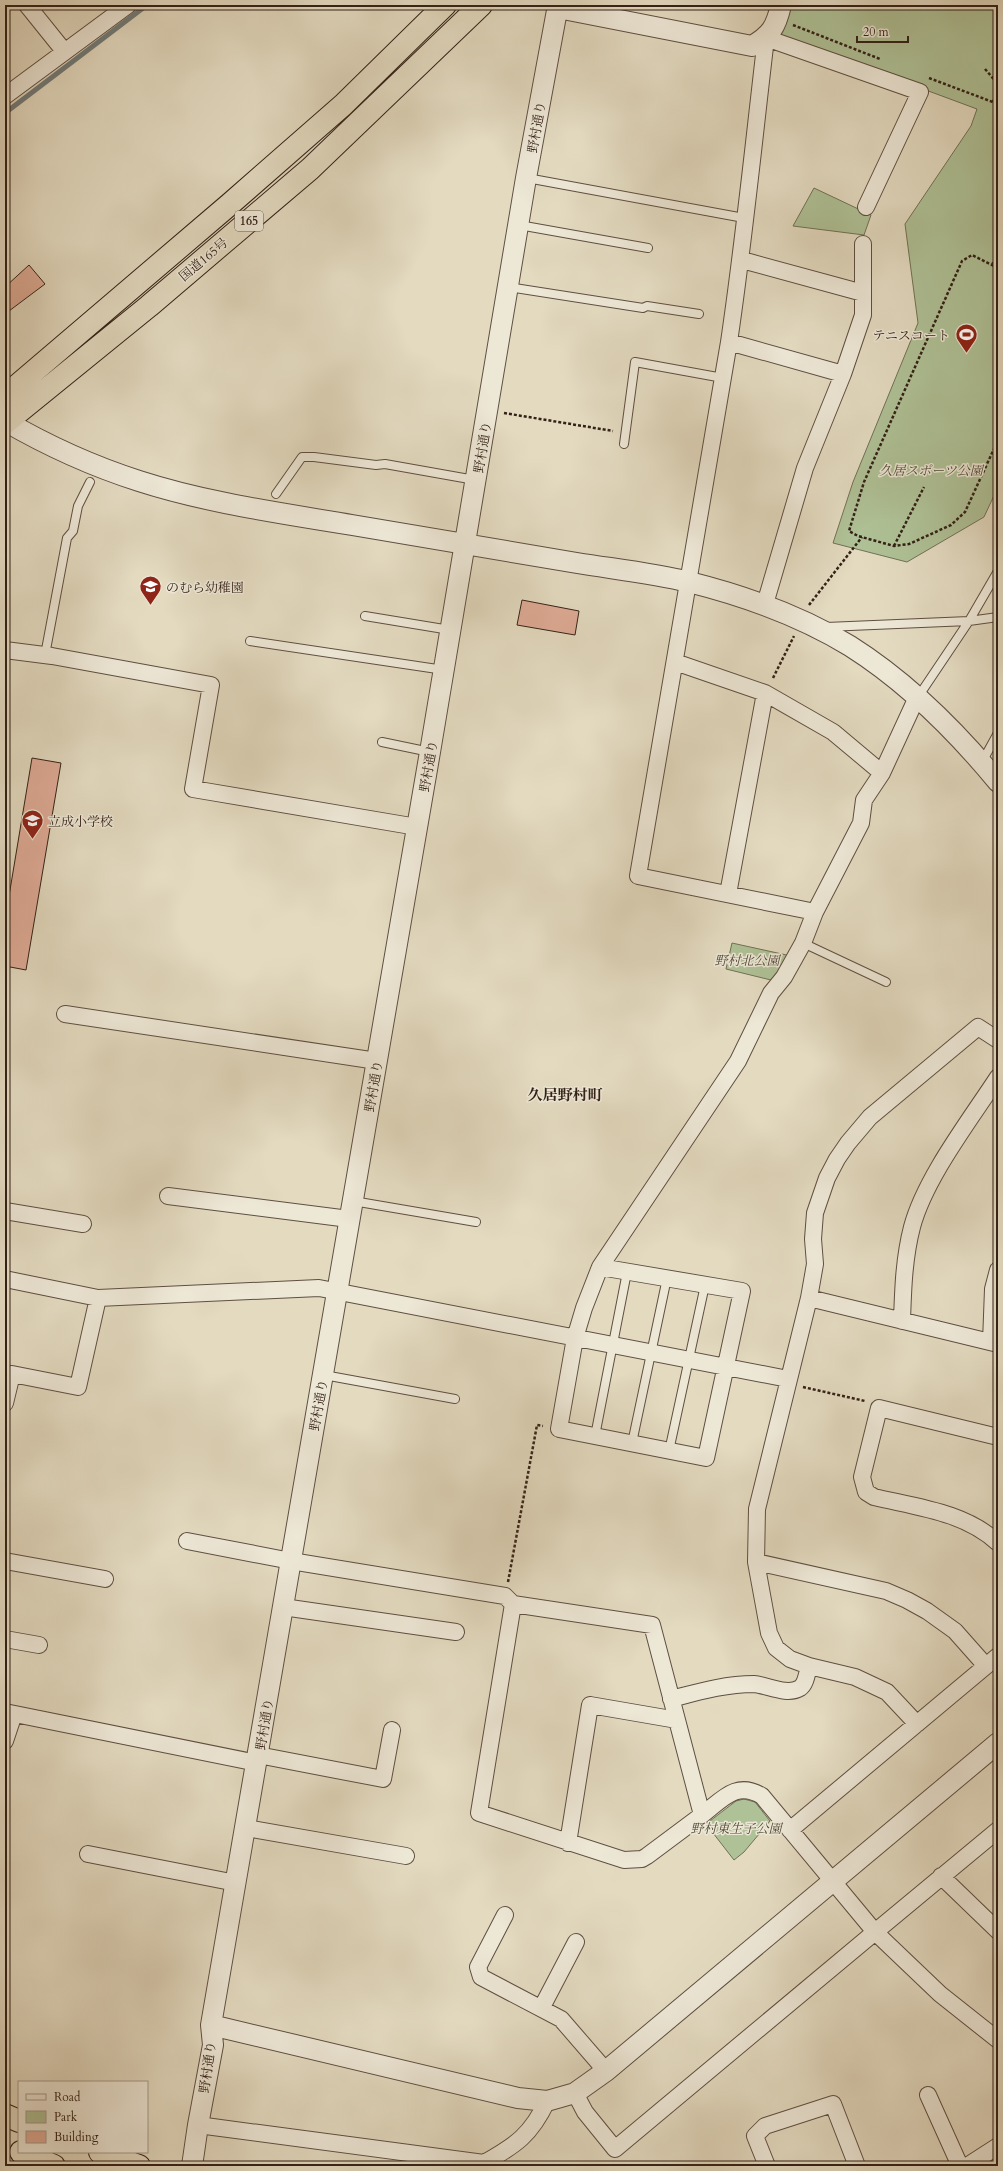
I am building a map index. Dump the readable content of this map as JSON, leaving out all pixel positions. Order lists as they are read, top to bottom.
{
  "streets": {
    "highway": ["165", "国道165号"],
    "street": ["野村通り"]
  },
  "districts": ["久居野村町"],
  "parks": ["久居スポーツ公園", "野村北公園", "野村東生子公園"],
  "places": {
    "sports": ["テニスコート"],
    "school or university": ["のむら幼稚園", "立成小学校"]
  },
  "legend": ["Road", "Park", "Building"],
  "scale_bar": "20 m"
}
